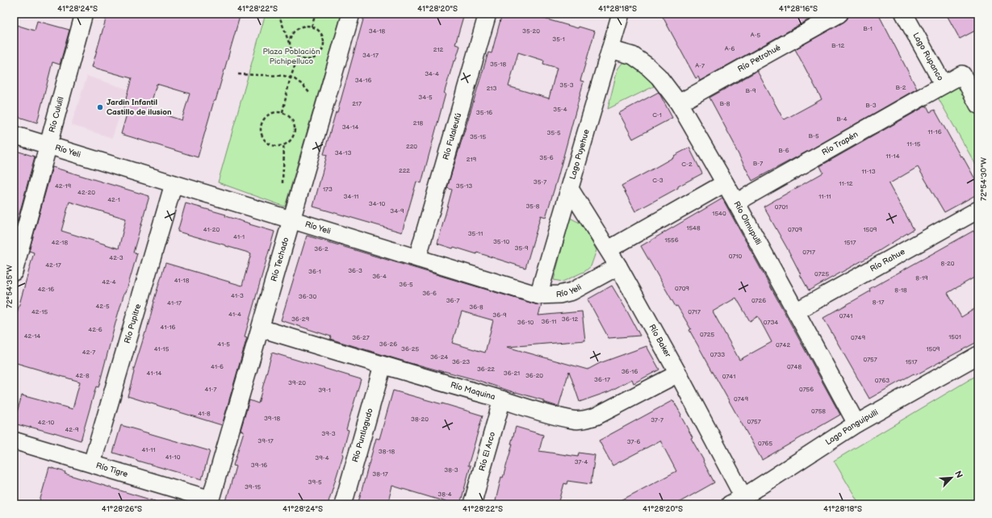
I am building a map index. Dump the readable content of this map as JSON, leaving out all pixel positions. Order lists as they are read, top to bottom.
{
  "streets": {
    "street": [
      "Lago Rupanco",
      "Río Petrohué",
      "Río Cululil",
      "Río Futaleufú",
      "Río Trapén",
      "Río Yeli",
      "Lago Puyehue",
      "Río Olmupulli",
      "Río Techado",
      "Río Rahue",
      "Río Pupitre",
      "Río Baker",
      "Río Maquina",
      "Lago Panguipulli",
      "Río Puntiagudo",
      "Río El Arco",
      "Río Tigre"
    ]
  },
  "crossings": [
    ["Lago Rupanco", "Río Trapén"],
    ["Río Petrohué", "Río Olmupulli"],
    ["Río Cululil", "Río Yeli"],
    ["Río Futaleufú", "Río Yeli"],
    ["Río Trapén", "Río Olmupulli"],
    ["Río Yeli", "Lago Puyehue"],
    ["Río Yeli", "Río Techado"],
    ["Río Yeli", "Río Pupitre"],
    ["Río Yeli", "Río Baker"],
    ["Lago Puyehue", "Río Olmupulli"],
    ["Lago Puyehue", "Río Baker"],
    ["Río Olmupulli", "Río Rahue"],
    ["Río Olmupulli", "Lago Panguipulli"],
    ["Río Techado", "Río Maquina"],
    ["Río Techado", "Río Tigre"],
    ["Río Pupitre", "Río Tigre"],
    ["Río Baker", "Río Maquina"],
    ["Río Baker", "Lago Panguipulli"],
    ["Río Maquina", "Río Puntiagudo"],
    ["Río Maquina", "Río El Arco"]
  ],
  "parks": ["Plaza Población Pichipelluco"],
  "places": ["Jardin Infantil Castillo de ilusion"],
  "house_numbers": [
    "B-1",
    "34-18",
    "35-20",
    "A-5",
    "35-1",
    "B-12",
    "A-6",
    "212",
    "34-17",
    "35-18",
    "A-7",
    "34-4",
    "34-16",
    "35-3",
    "B-2",
    "213",
    "B-9",
    "34-5",
    "217",
    "B-8",
    "B-3",
    "35-4",
    "35-16",
    "C-1",
    "B-4",
    "218",
    "34-14",
    "11-16",
    "35-5",
    "B-5",
    "35-15",
    "11-15",
    "220",
    "B-6",
    "34-13",
    "11-14",
    "35-6",
    "219",
    "B-7",
    "C-2",
    "222",
    "11-13",
    "C-3",
    "35-7",
    "11-12",
    "42-19",
    "35-13",
    "173",
    "42-20",
    "34-11",
    "11-11",
    "42-1",
    "34-10",
    "35-8",
    "0701",
    "34-9",
    "1540",
    "1548",
    "41-20",
    "0709",
    "1509",
    "35-11",
    "41-1",
    "1556",
    "35-10",
    "42-18",
    "1517",
    "35-9",
    "36-2",
    "0717",
    "0710",
    "42-3",
    "8-20",
    "42-17",
    "36-3",
    "36-1",
    "0725",
    "36-4",
    "8-19",
    "41-18",
    "42-4",
    "36-5",
    "0709",
    "42-16",
    "8-18",
    "36-6",
    "41-3",
    "36-30",
    "36-7",
    "0726",
    "8-17",
    "41-17",
    "42-5",
    "36-8",
    "42-15",
    "0717",
    "41-4",
    "36-9",
    "0741",
    "36-29",
    "36-12",
    "36-11",
    "36-10",
    "0734",
    "41-16",
    "42-6",
    "0725",
    "42-14",
    "1501",
    "36-27",
    "0749",
    "41-5",
    "36-26",
    "0742",
    "41-15",
    "36-25",
    "1509",
    "42-7",
    "0733",
    "36-24",
    "0757",
    "36-23",
    "1517",
    "41-6",
    "0748",
    "36-22",
    "36-16",
    "41-14",
    "36-21",
    "42-8",
    "36-20",
    "0741",
    "36-17",
    "0763",
    "39-20",
    "41-7",
    "0756",
    "39-1",
    "0749",
    "0758",
    "41-8",
    "39-18",
    "38-20",
    "37-7",
    "0757",
    "42-10",
    "42-9",
    "39-3",
    "39-17",
    "37-6",
    "0765",
    "41-11",
    "38-18",
    "41-10",
    "39-4",
    "37-4",
    "39-16",
    "38-3",
    "38-17",
    "39-5",
    "39-15",
    "38-4"
  ],
  "north": "top right",
  "coordinates": [
    "41°28'24\"S",
    "41°28'22\"S",
    "41°28'20\"S",
    "41°28'18\"S",
    "41°28'16\"S",
    "72°54'30\"W",
    "72°54'35\"W",
    "41°28'26\"S"
  ]
}
